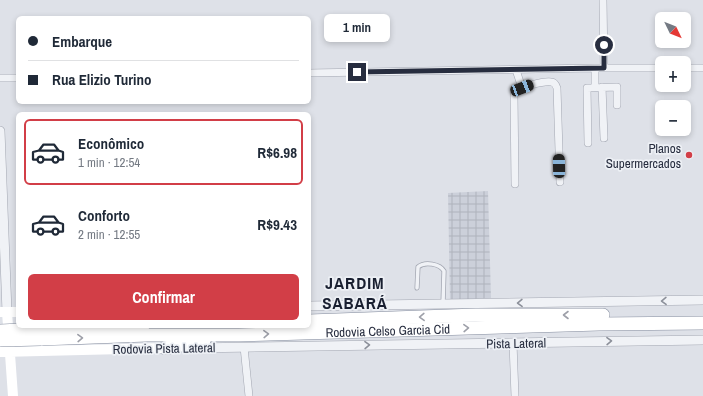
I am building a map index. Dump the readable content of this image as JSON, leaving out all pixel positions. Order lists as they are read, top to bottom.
{
  "streets": {
    "highway": ["Rodovia Celso Garcia Cid"],
    "main road": ["Rodovia Pista Lateral"],
    "street": ["Pista Lateral"]
  },
  "crossings": [
    ["Rodovia Celso Garcia Cid", "Pista Lateral"]
  ],
  "districts": ["JARDIM SABARÁ"],
  "places": ["Planos Supermercados"],
  "north": "bottom right",
  "page": {
    "map_buttons": ["+", "−"],
    "bubble": "1 min",
    "banner": ["Embarque", "Rua Elizio Turino"],
    "list": [
      {
        "name": "Econômico",
        "note": "1 min · 12:54",
        "value": "R$6.98"
      },
      {
        "name": "Conforto",
        "note": "2 min · 12:55",
        "value": "R$9.43"
      }
    ],
    "buttons": "Confirmar"
  }
}
